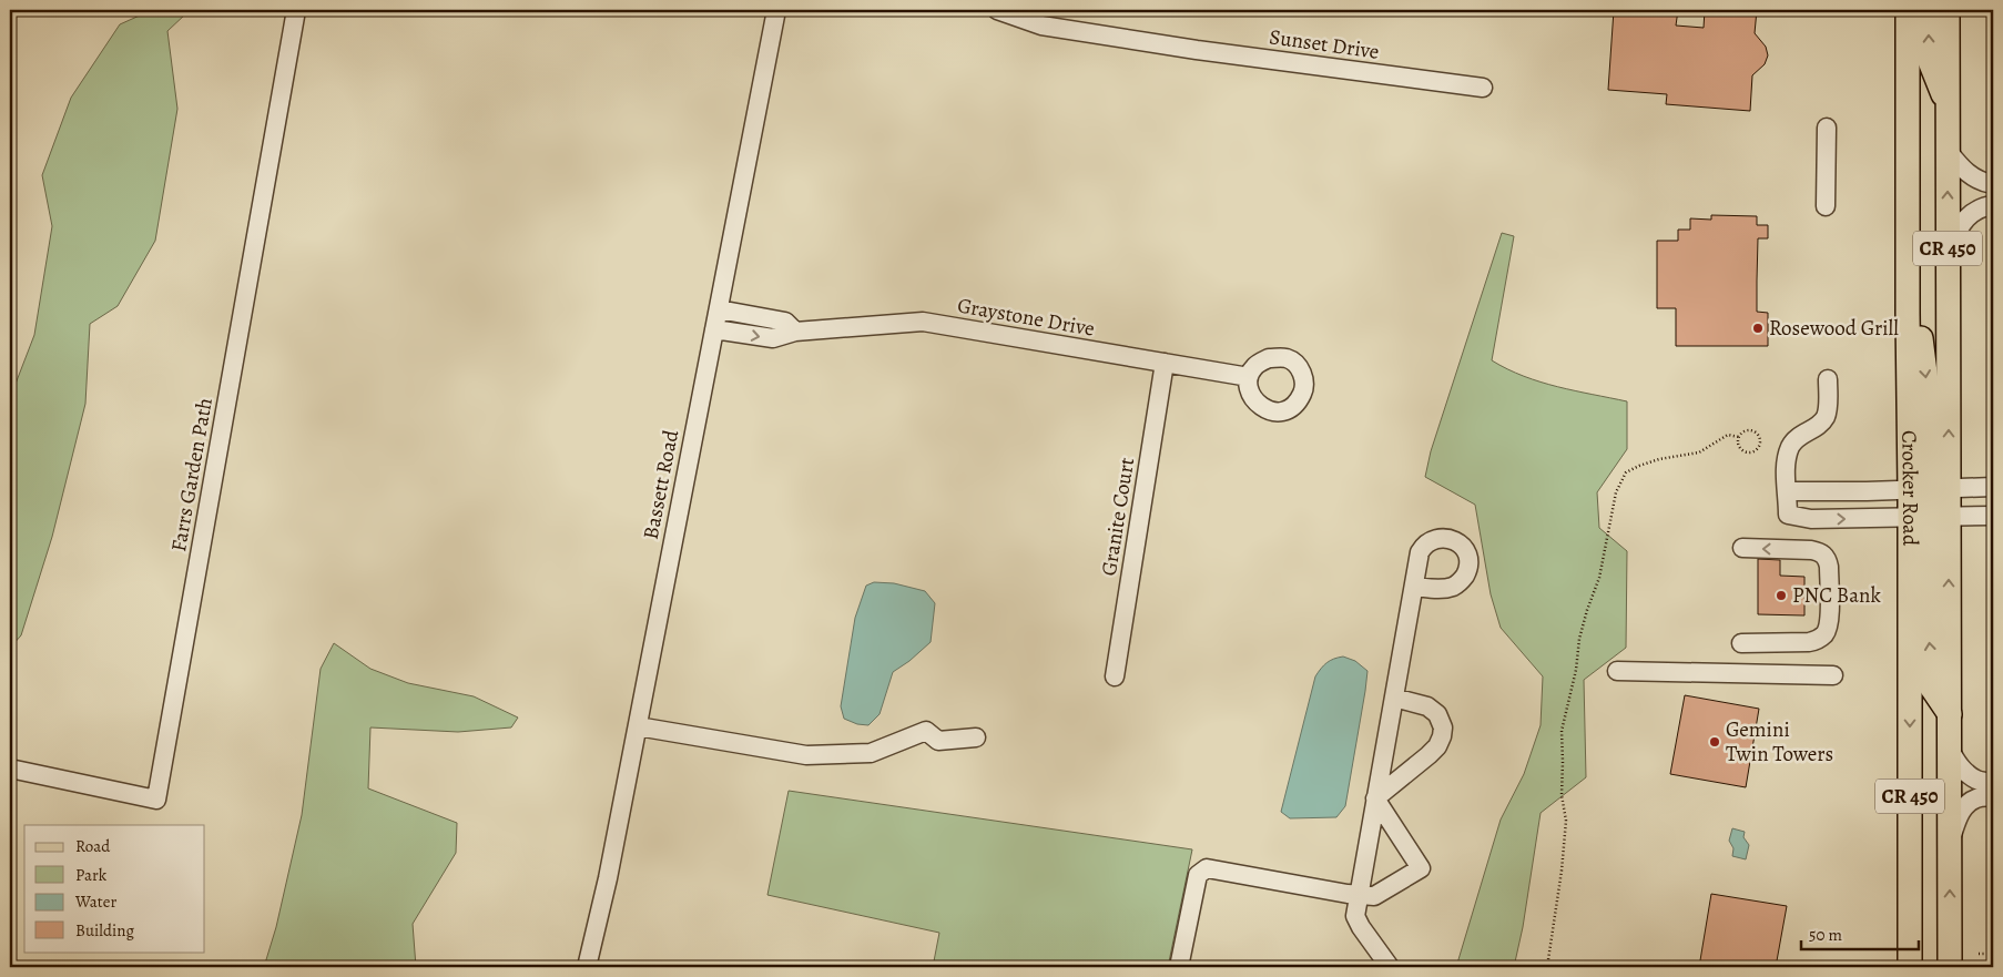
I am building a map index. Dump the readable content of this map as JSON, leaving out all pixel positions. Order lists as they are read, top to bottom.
{
  "streets": {
    "main road": ["CR 450", "Crocker Road"],
    "street": [
      "Sunset Drive",
      "Graystone Drive",
      "Farrs Garden Path",
      "Bassett Road",
      "Granite Court"
    ]
  },
  "crossings": [
    ["Graystone Drive", "Bassett Road"],
    ["Graystone Drive", "Granite Court"]
  ],
  "places": ["Rosewood Grill", "PNC Bank", "Gemini Twin Towers"],
  "legend": [
    "Road",
    "Park",
    "Water",
    "Building"
  ],
  "scale_bar": "50 m"
}
